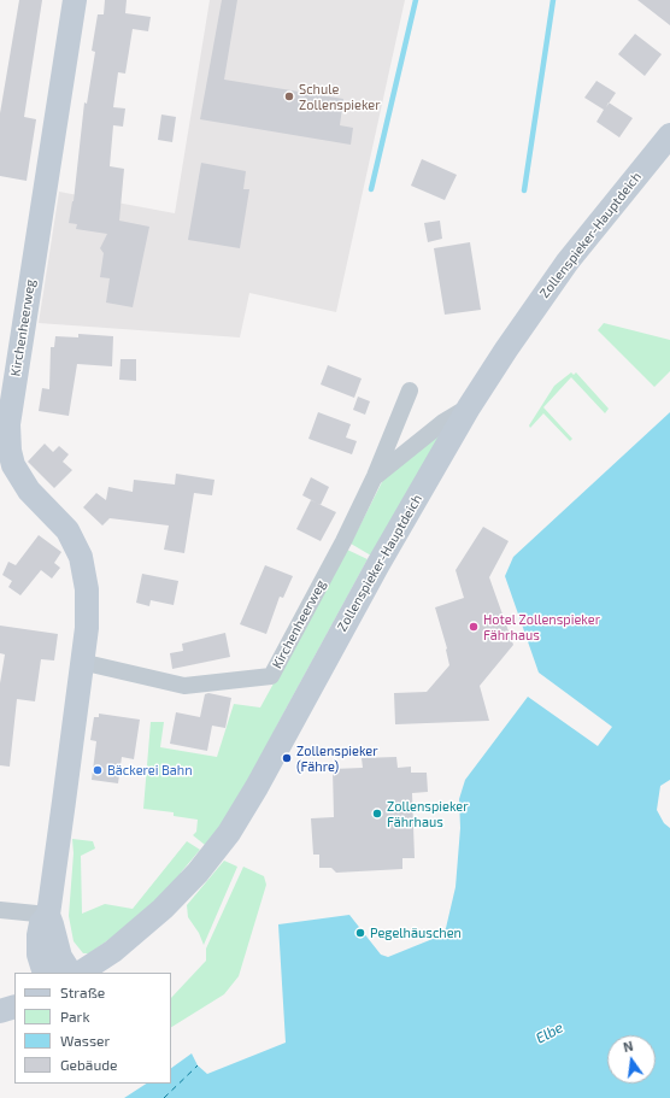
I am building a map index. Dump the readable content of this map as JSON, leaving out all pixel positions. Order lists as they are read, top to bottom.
{
  "streets": {
    "main road": ["Zollenspieker-Hauptdeich", "Kirchenheerweg"]
  },
  "crossings": [
    ["Zollenspieker-Hauptdeich", "Kirchenheerweg"]
  ],
  "water": ["Elbe"],
  "places": [
    "Schule Zollenspieker",
    "Hotel Zollenspieker Fährhaus",
    "Zollenspieker (Fähre)",
    "Bäckerei Bahn",
    "Zollenspieker Fährhaus",
    "Pegelhäuschen"
  ],
  "legend": [
    "Straße",
    "Park",
    "Wasser",
    "Gebäude"
  ],
  "north": "top"
}
